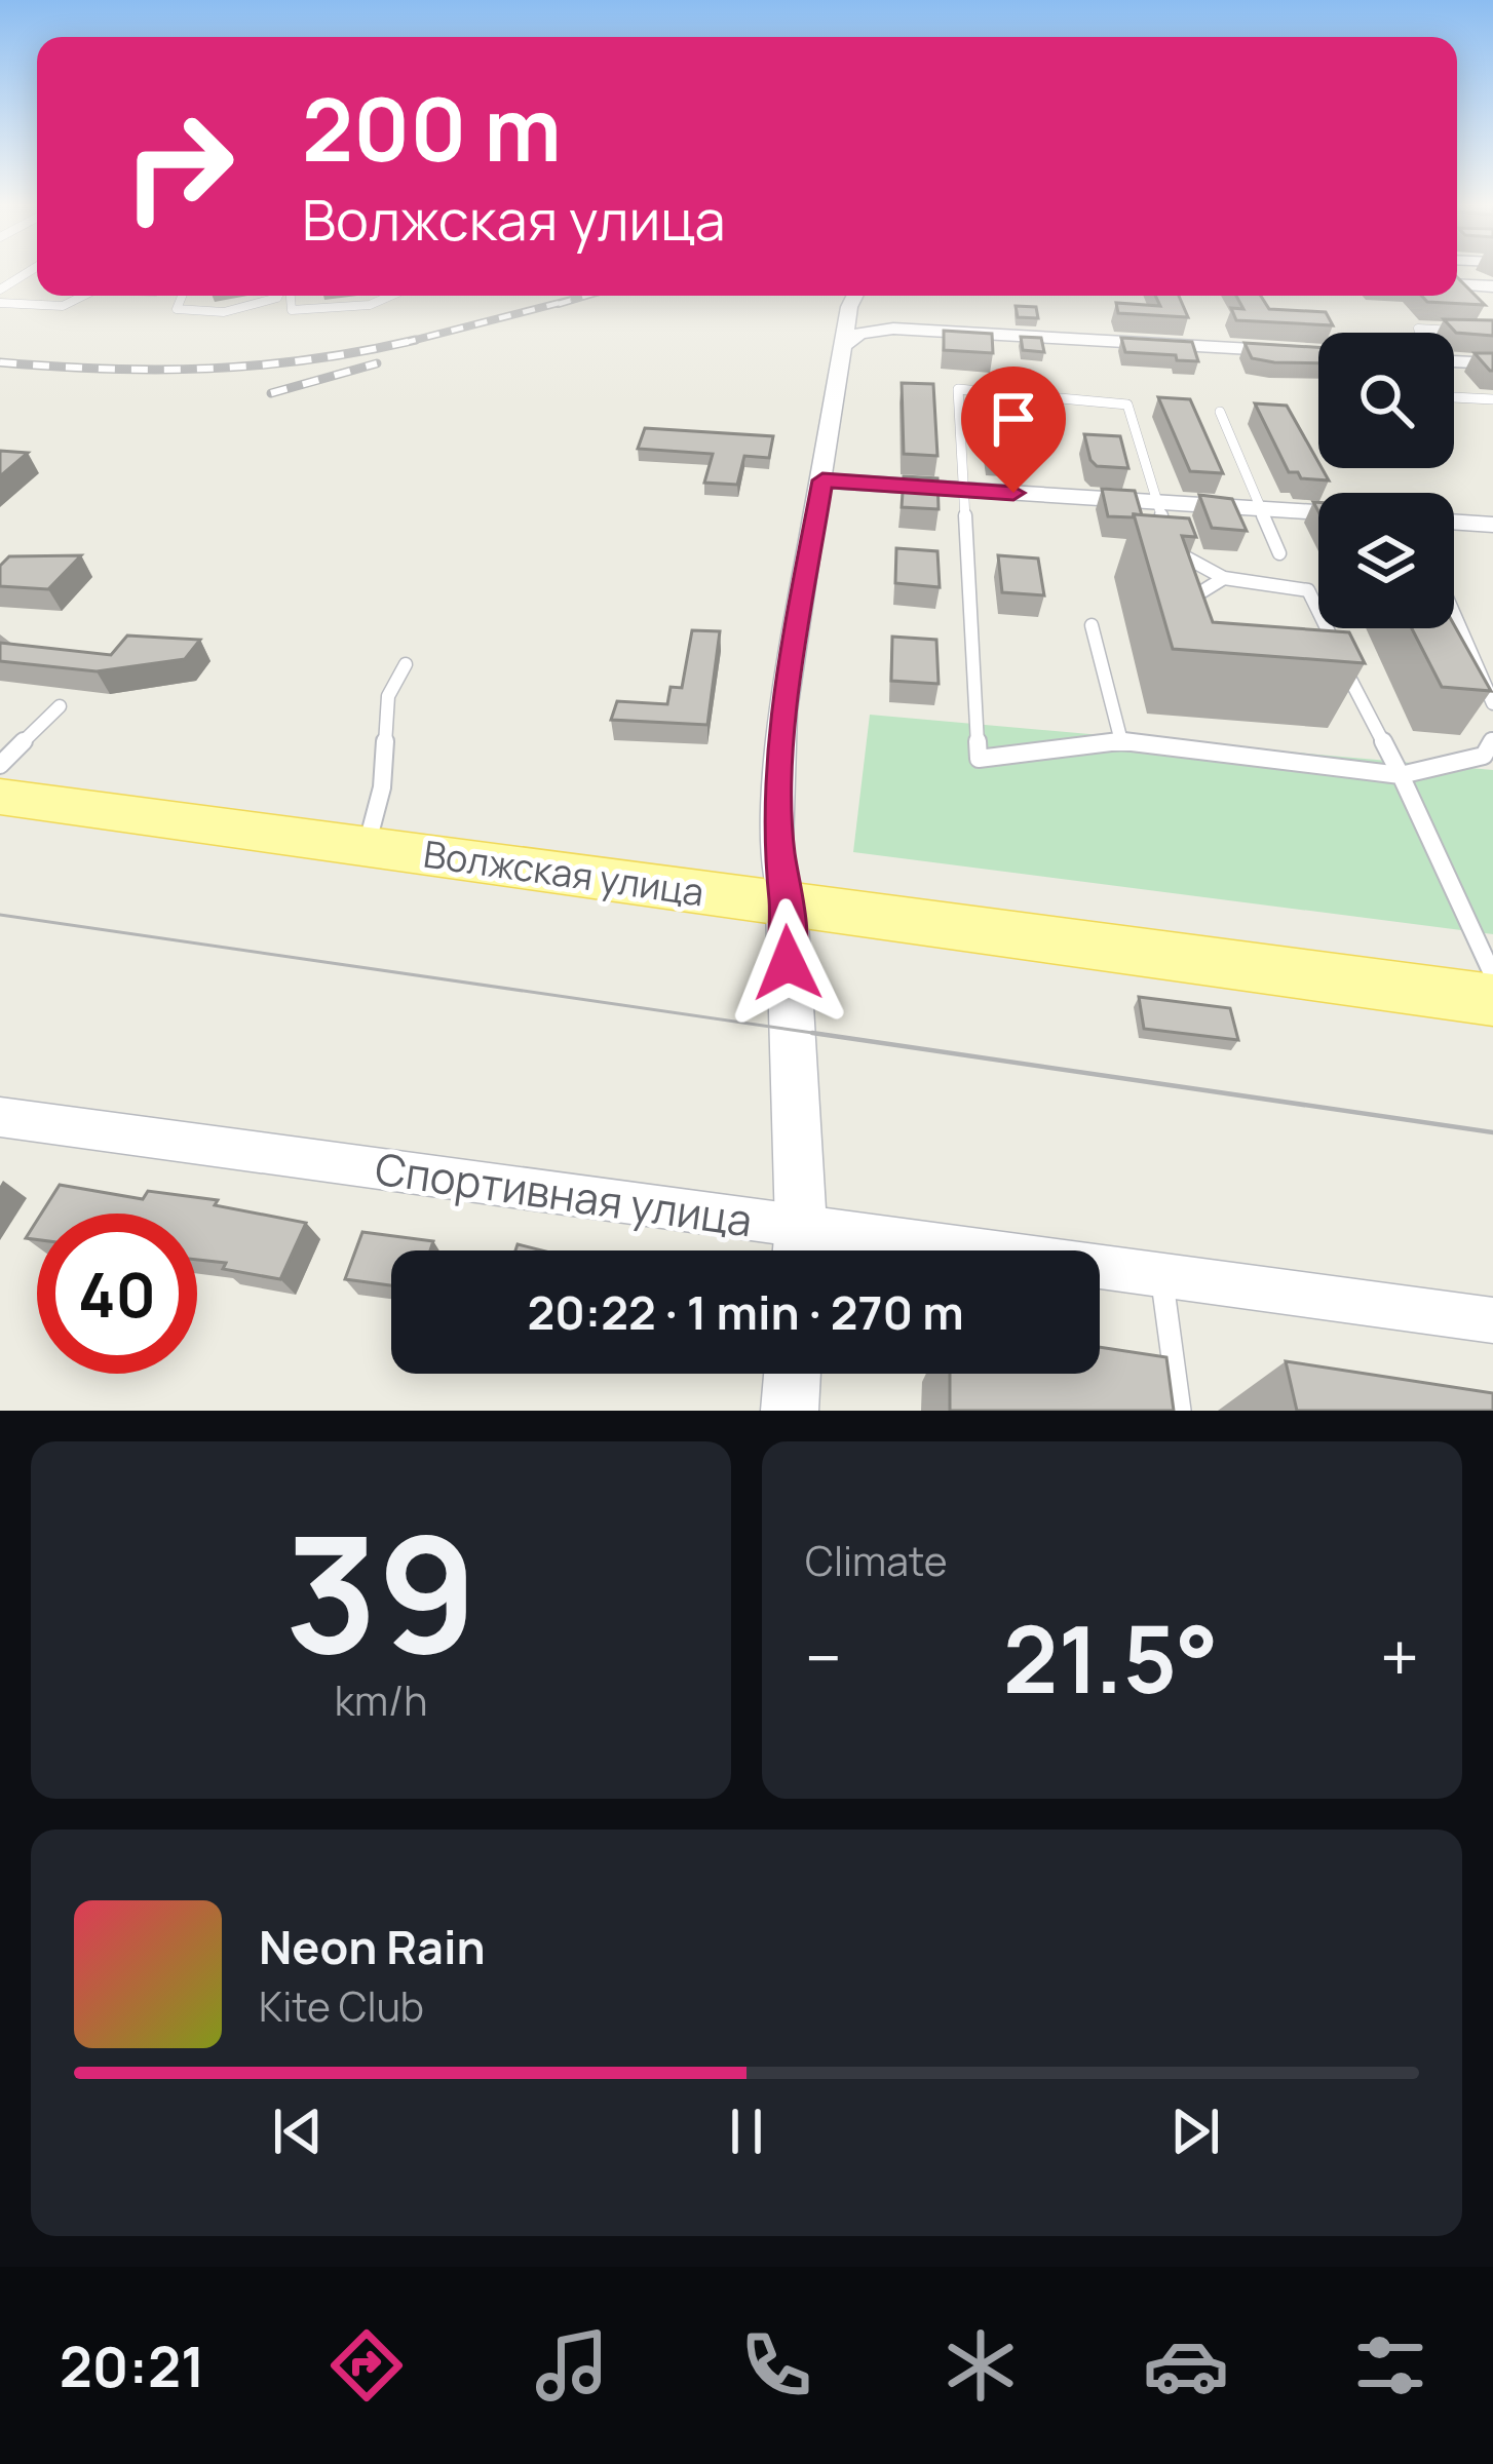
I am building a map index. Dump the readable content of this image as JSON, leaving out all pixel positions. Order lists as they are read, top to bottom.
{
  "streets": {
    "main road": ["Волжская улица"],
    "street": ["Спортивная улица"]
  },
  "page": {
    "turn": ["200 m", "Волжская улица"],
    "limit": "40",
    "trip": "20:22 · 1 min · 270 m",
    "tile": [
      ["39", "km/h"],
      "Climate"
    ],
    "heat": ["−", "21.5°", "+"],
    "song": ["Neon Rain", "Kite Club"],
    "tabs": "20:21"
  }
}
